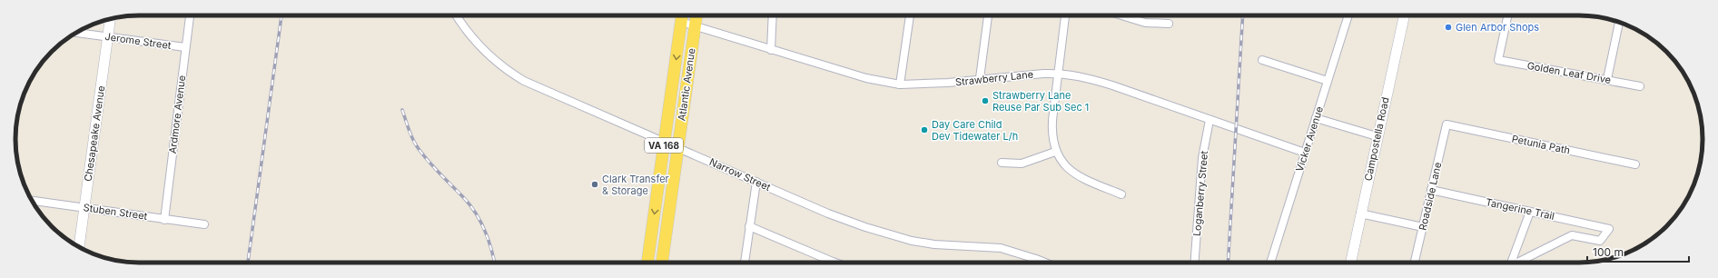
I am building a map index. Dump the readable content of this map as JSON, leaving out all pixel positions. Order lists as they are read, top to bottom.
{
  "streets": {
    "main road": [
      "Atlantic Avenue",
      "Chesapeake Avenue",
      "Campostella Road",
      "VA 168"
    ],
    "street": [
      "Jerome Street",
      "Golden Leaf Drive",
      "Strawberry Lane",
      "Ardmore Avenue",
      "Vicker Avenue",
      "Petunia Path",
      "Narrow Street",
      "Loganberry Street",
      "Roadside Lane",
      "Tangerine Trail",
      "Stuben Street"
    ]
  },
  "crossings": [
    ["Jerome Street", "Ardmore Avenue"],
    ["Jerome Street", "Chesapeake Avenue"],
    ["Strawberry Lane", "Atlantic Avenue"],
    ["Strawberry Lane", "Vicker Avenue"],
    ["Strawberry Lane", "Loganberry Street"],
    ["Atlantic Avenue", "Narrow Street"],
    ["Ardmore Avenue", "Stuben Street"],
    ["Chesapeake Avenue", "Stuben Street"],
    ["Petunia Path", "Roadside Lane"],
    ["Roadside Lane", "Tangerine Trail"]
  ],
  "places": [
    "Glen Arbor Shops",
    "Strawberry Lane Reuse Par Sub Sec 1",
    "Day Care Child Dev Tidewater L/h",
    "Clark Transfer & Storage"
  ],
  "scale_bar": "100 m"
}
